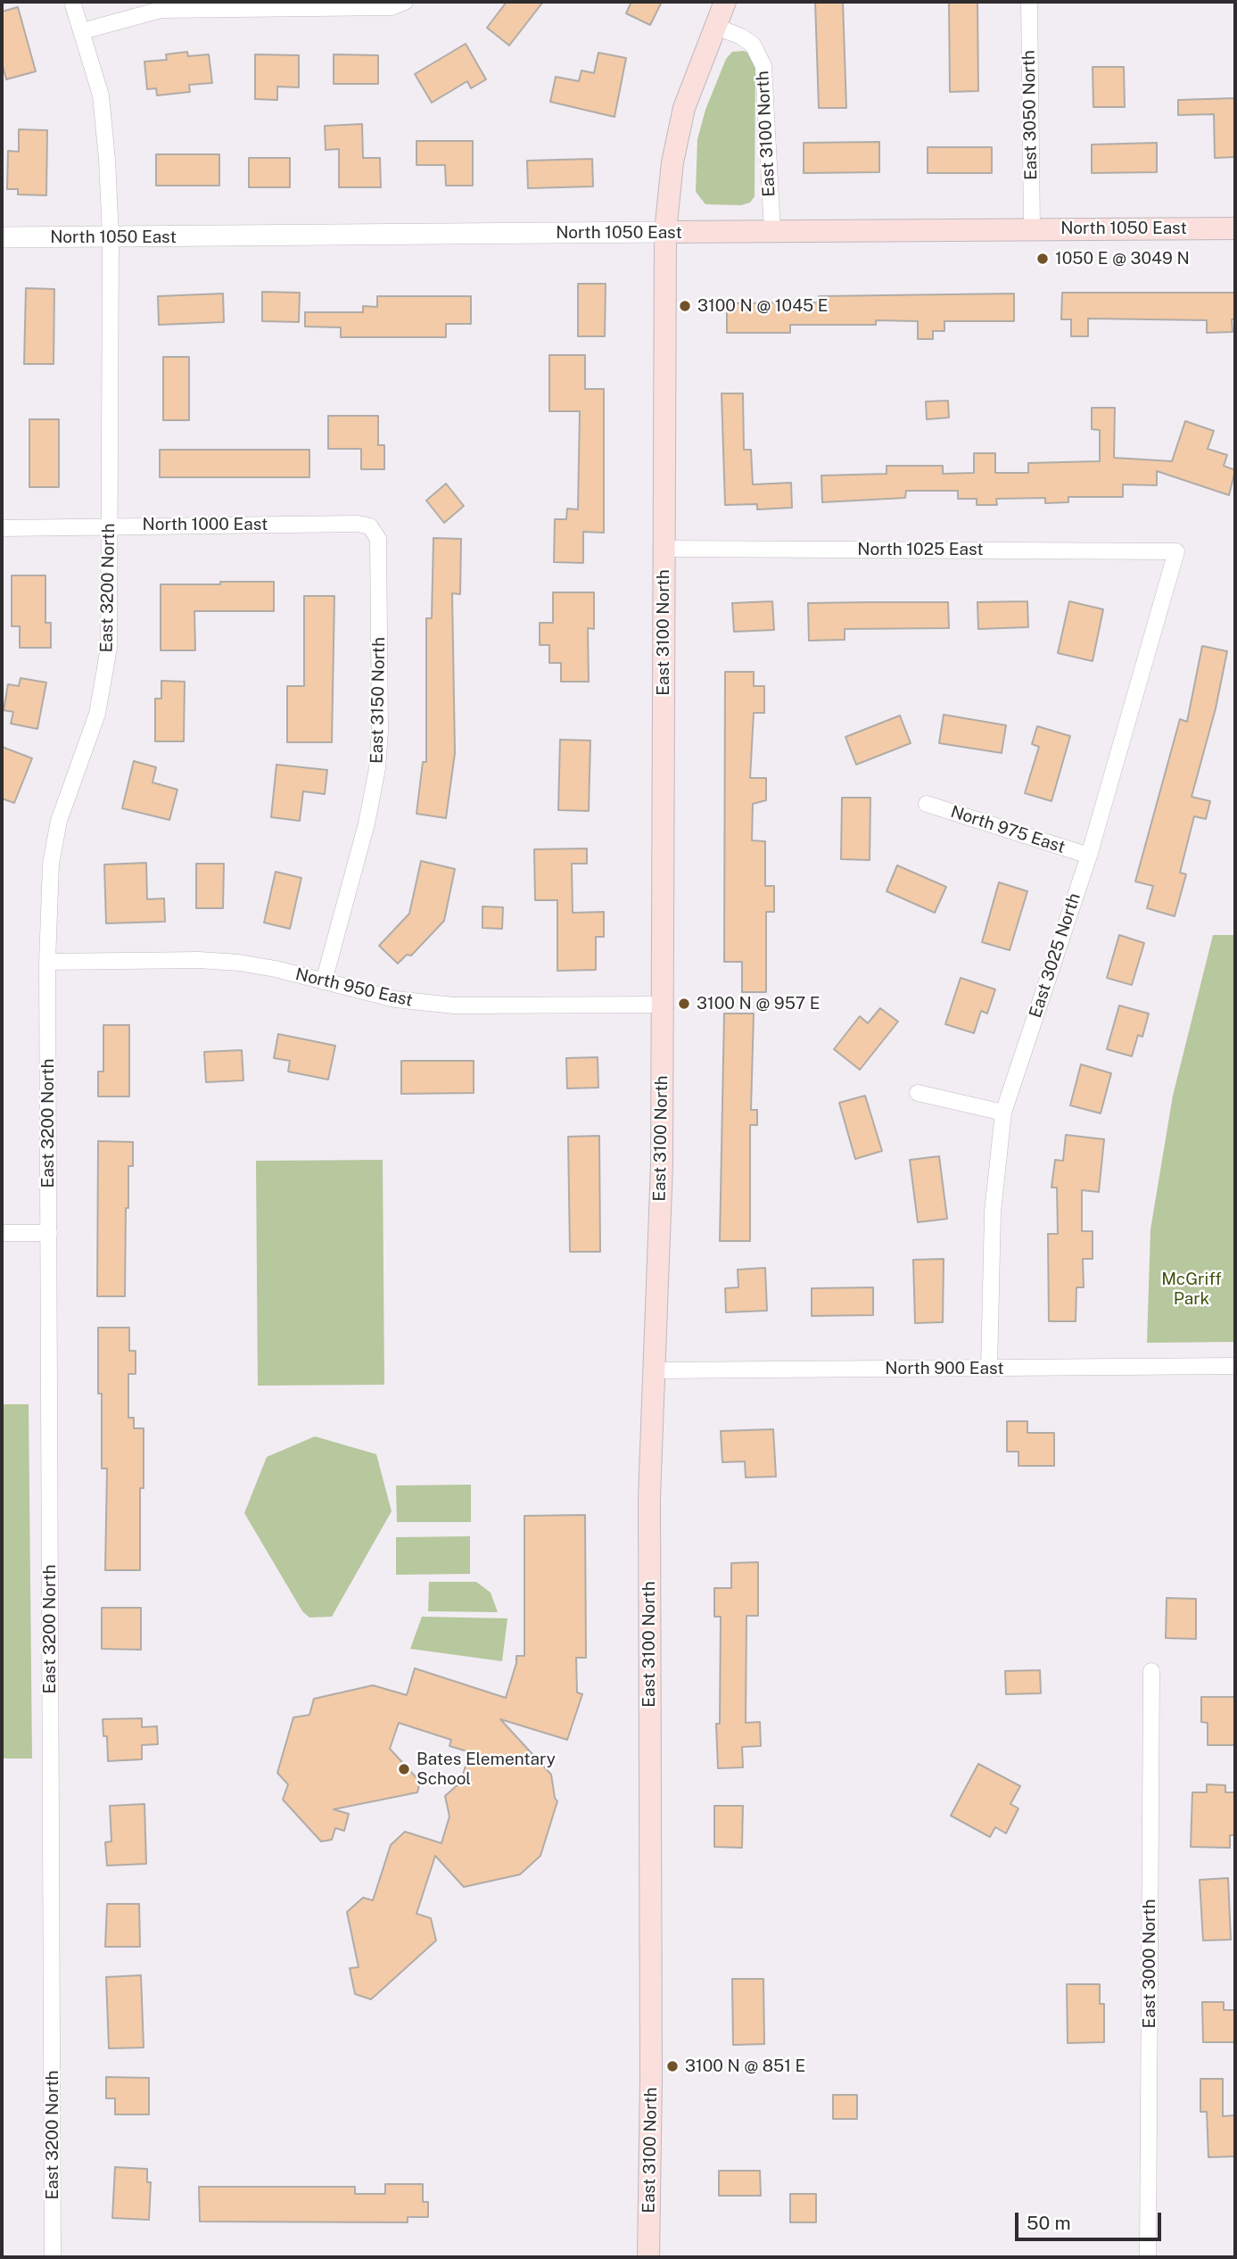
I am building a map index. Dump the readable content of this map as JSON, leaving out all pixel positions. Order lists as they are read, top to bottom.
{
  "streets": {
    "main road": ["East 3100 North", "North 1050 East"],
    "street": [
      "East 3050 North",
      "North 1000 East",
      "North 1025 East",
      "East 3200 North",
      "East 3150 North",
      "North 975 East",
      "East 3025 North",
      "North 950 East",
      "North 900 East",
      "East 3000 North"
    ]
  },
  "crossings": [
    ["East 3050 North", "North 1050 East"],
    ["East 3100 North", "North 1050 East"],
    ["East 3100 North", "North 1025 East"],
    ["East 3100 North", "North 950 East"],
    ["East 3100 North", "North 900 East"],
    ["North 1050 East", "East 3200 North"],
    ["North 1000 East", "East 3200 North"],
    ["North 1000 East", "East 3150 North"],
    ["North 1025 East", "East 3025 North"],
    ["East 3200 North", "North 950 East"],
    ["East 3150 North", "North 950 East"],
    ["North 975 East", "East 3025 North"],
    ["East 3025 North", "North 900 East"]
  ],
  "parks": ["McGriff Park"],
  "places": [
    "1050 E @ 3049 N",
    "3100 N @ 1045 E",
    "3100 N @ 957 E",
    "Bates Elementary School",
    "3100 N @ 851 E"
  ],
  "scale_bar": "50 m"
}
